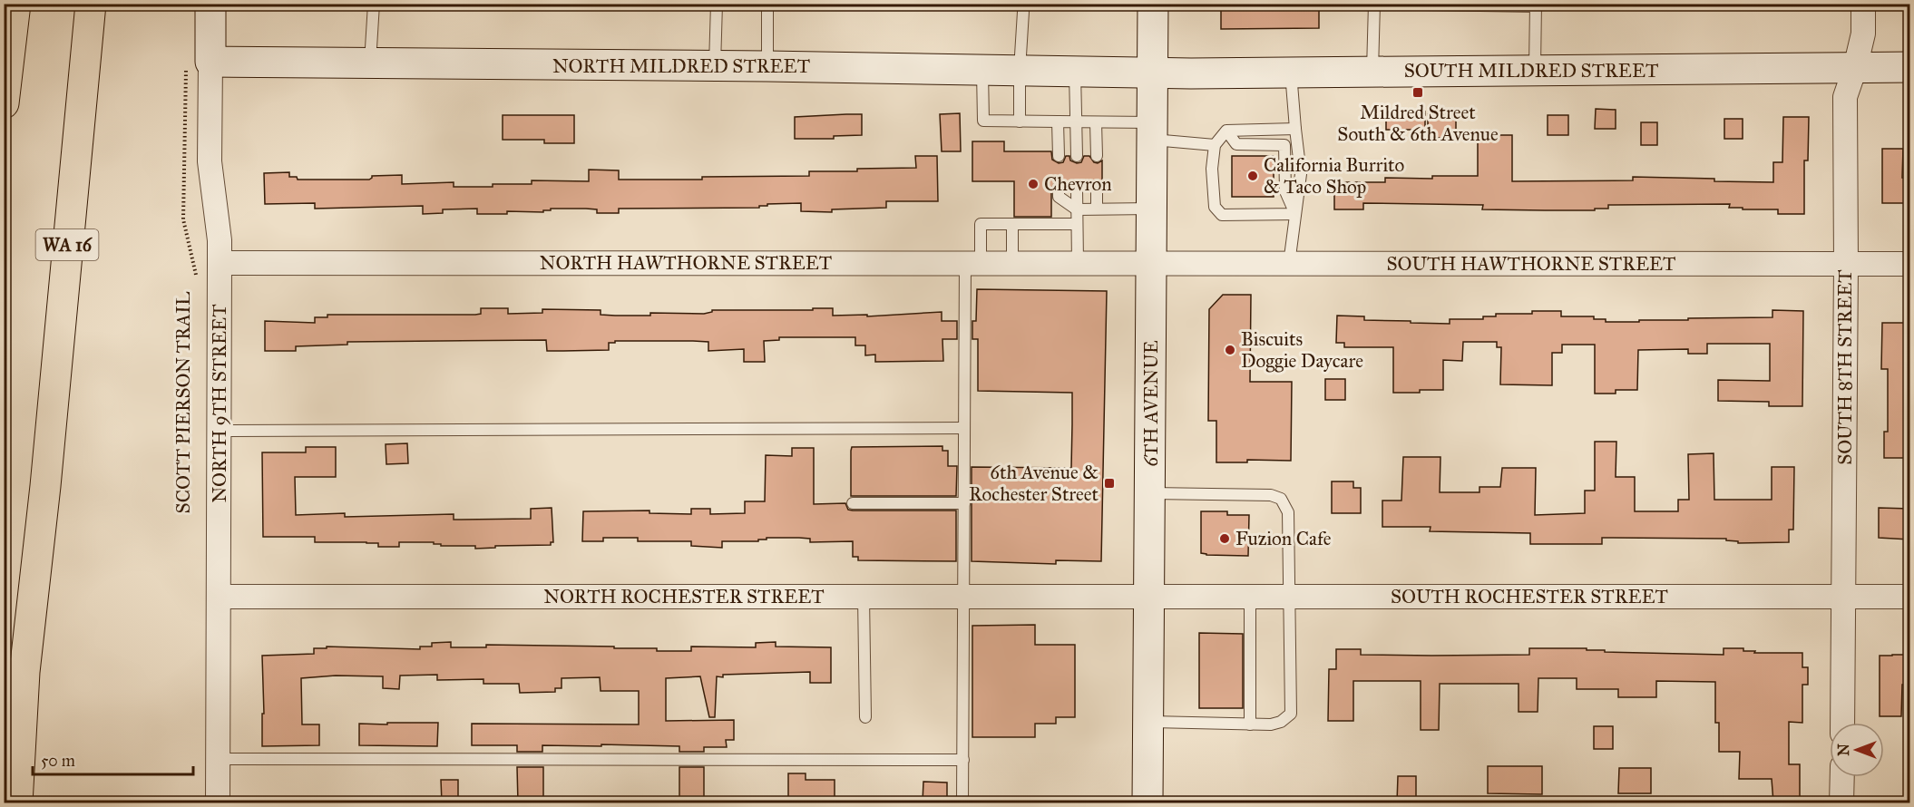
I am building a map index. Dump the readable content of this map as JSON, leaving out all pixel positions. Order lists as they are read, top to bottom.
{
  "streets": {
    "highway": ["WA 16"],
    "main road": [
      "NORTH MILDRED STREET",
      "SOUTH MILDRED STREET",
      "NORTH 9TH STREET",
      "6TH AVENUE"
    ],
    "street": [
      "NORTH HAWTHORNE STREET",
      "SOUTH HAWTHORNE STREET",
      "SOUTH 8TH STREET",
      "NORTH ROCHESTER STREET",
      "SOUTH ROCHESTER STREET"
    ],
    "path": ["SCOTT PIERSON TRAIL"]
  },
  "crossings": [
    ["NORTH MILDRED STREET", "SOUTH MILDRED STREET"],
    ["NORTH MILDRED STREET", "SCOTT PIERSON TRAIL"],
    ["NORTH MILDRED STREET", "NORTH 9TH STREET"],
    ["NORTH MILDRED STREET", "6TH AVENUE"],
    ["SOUTH MILDRED STREET", "SOUTH 8TH STREET"],
    ["SOUTH MILDRED STREET", "6TH AVENUE"],
    ["NORTH HAWTHORNE STREET", "SOUTH HAWTHORNE STREET"],
    ["NORTH HAWTHORNE STREET", "NORTH 9TH STREET"],
    ["NORTH HAWTHORNE STREET", "6TH AVENUE"],
    ["SOUTH HAWTHORNE STREET", "SOUTH 8TH STREET"],
    ["SOUTH HAWTHORNE STREET", "6TH AVENUE"],
    ["SOUTH 8TH STREET", "SOUTH ROCHESTER STREET"],
    ["SCOTT PIERSON TRAIL", "NORTH 9TH STREET"],
    ["NORTH 9TH STREET", "NORTH ROCHESTER STREET"],
    ["6TH AVENUE", "NORTH ROCHESTER STREET"],
    ["6TH AVENUE", "SOUTH ROCHESTER STREET"],
    ["NORTH ROCHESTER STREET", "SOUTH ROCHESTER STREET"]
  ],
  "places": {
    "transit": ["Mildred Street South & 6th Avenue", "6th Avenue & Rochester Street"],
    "other": [
      "California Burrito & Taco Shop",
      "Chevron",
      "Biscuits Doggie Daycare",
      "Fuzion Cafe"
    ]
  },
  "scale_bar": "50 m",
  "north": "left"
}
